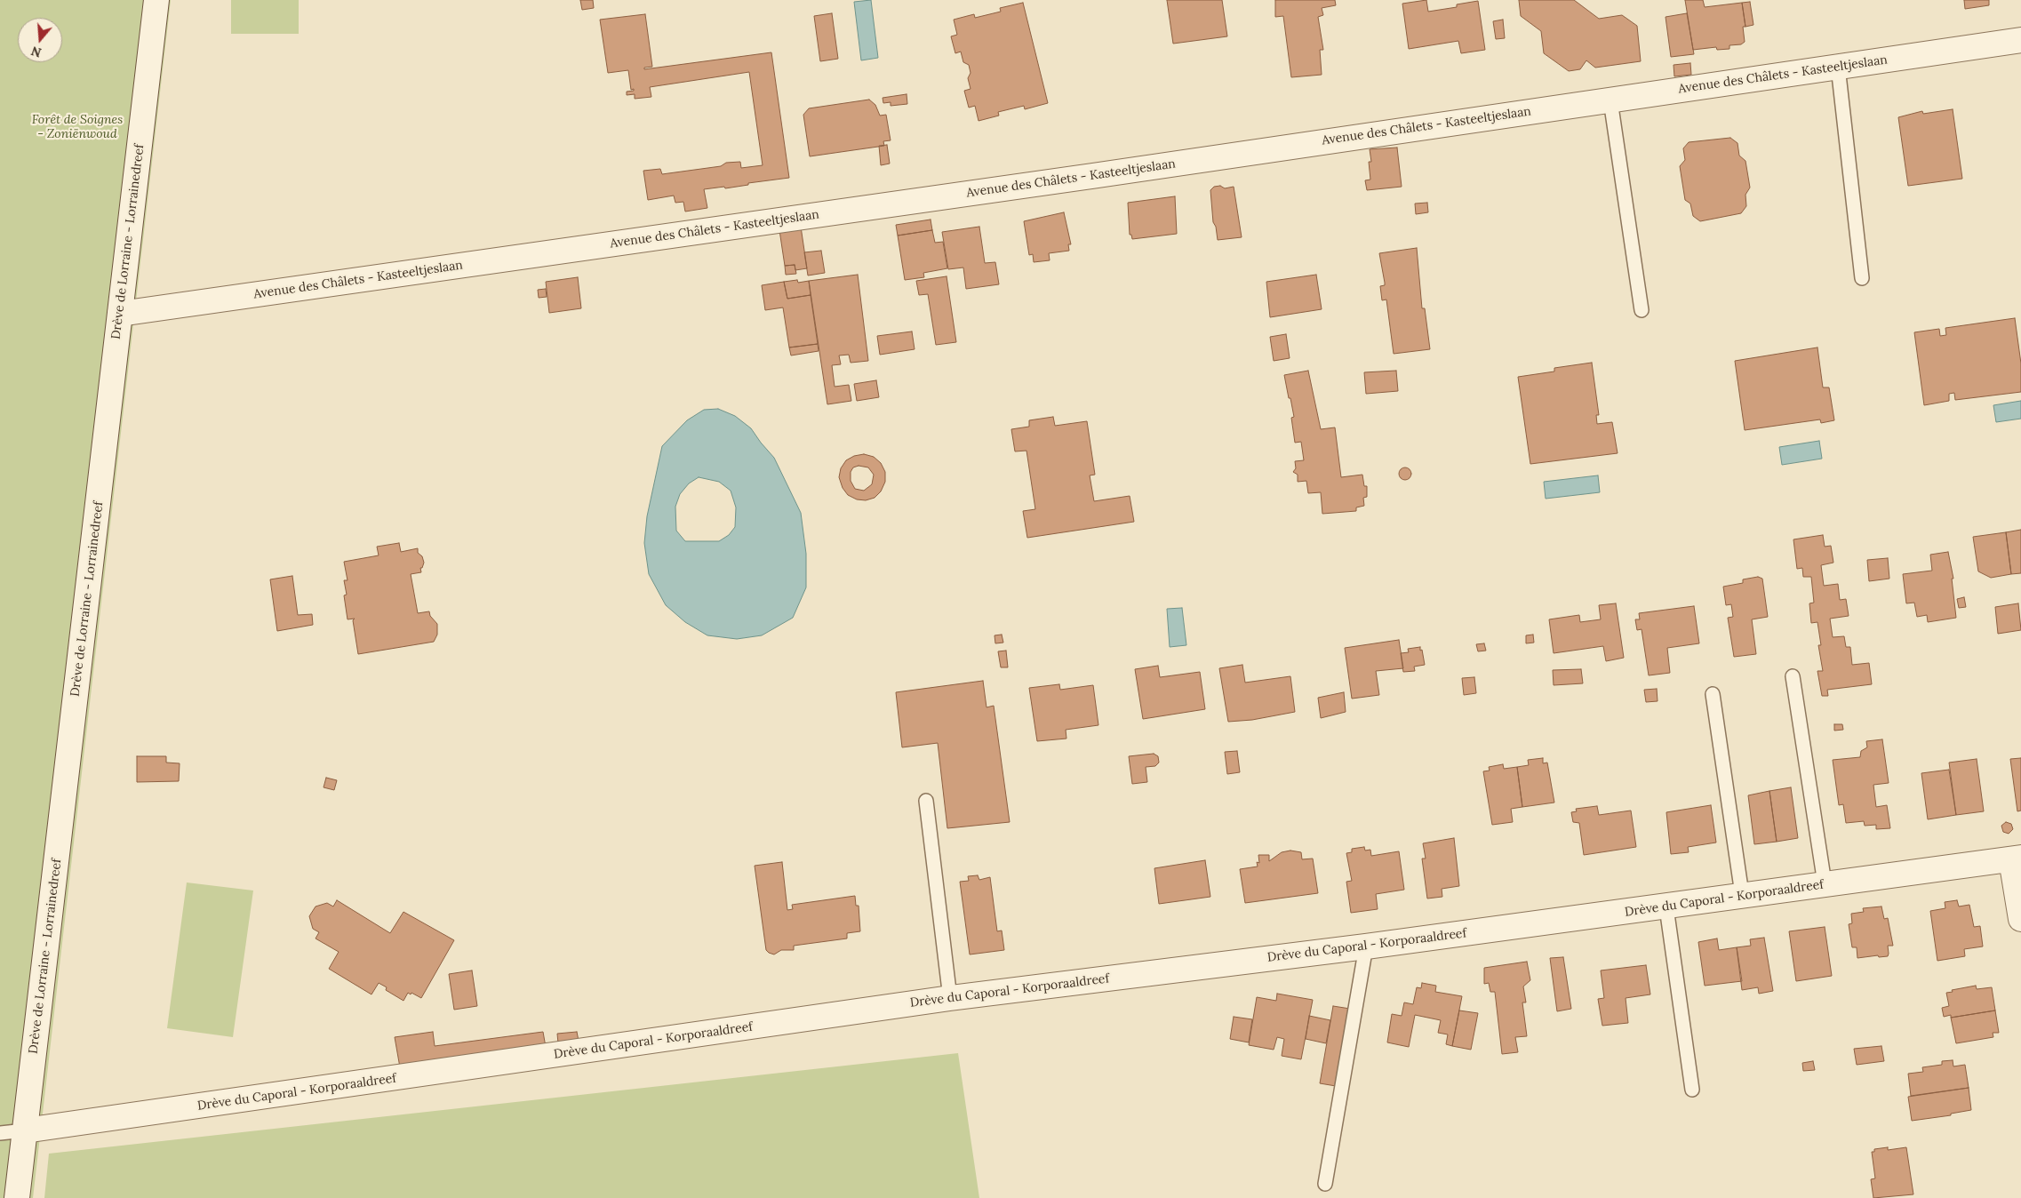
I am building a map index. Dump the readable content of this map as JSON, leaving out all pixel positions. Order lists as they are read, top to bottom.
{
  "streets": {
    "street": ["Avenue des Châlets - Kasteeltjeslaan", "Drève de Lorraine - Lorrainedreef", "Drève du Caporal - Korporaaldreef"]
  },
  "crossings": [
    ["Avenue des Châlets - Kasteeltjeslaan", "Drève de Lorraine - Lorrainedreef"],
    ["Drève de Lorraine - Lorrainedreef", "Drève du Caporal - Korporaaldreef"]
  ],
  "parks": ["Forêt de Soignes - Zoniënwoud"],
  "north": "bottom"
}
